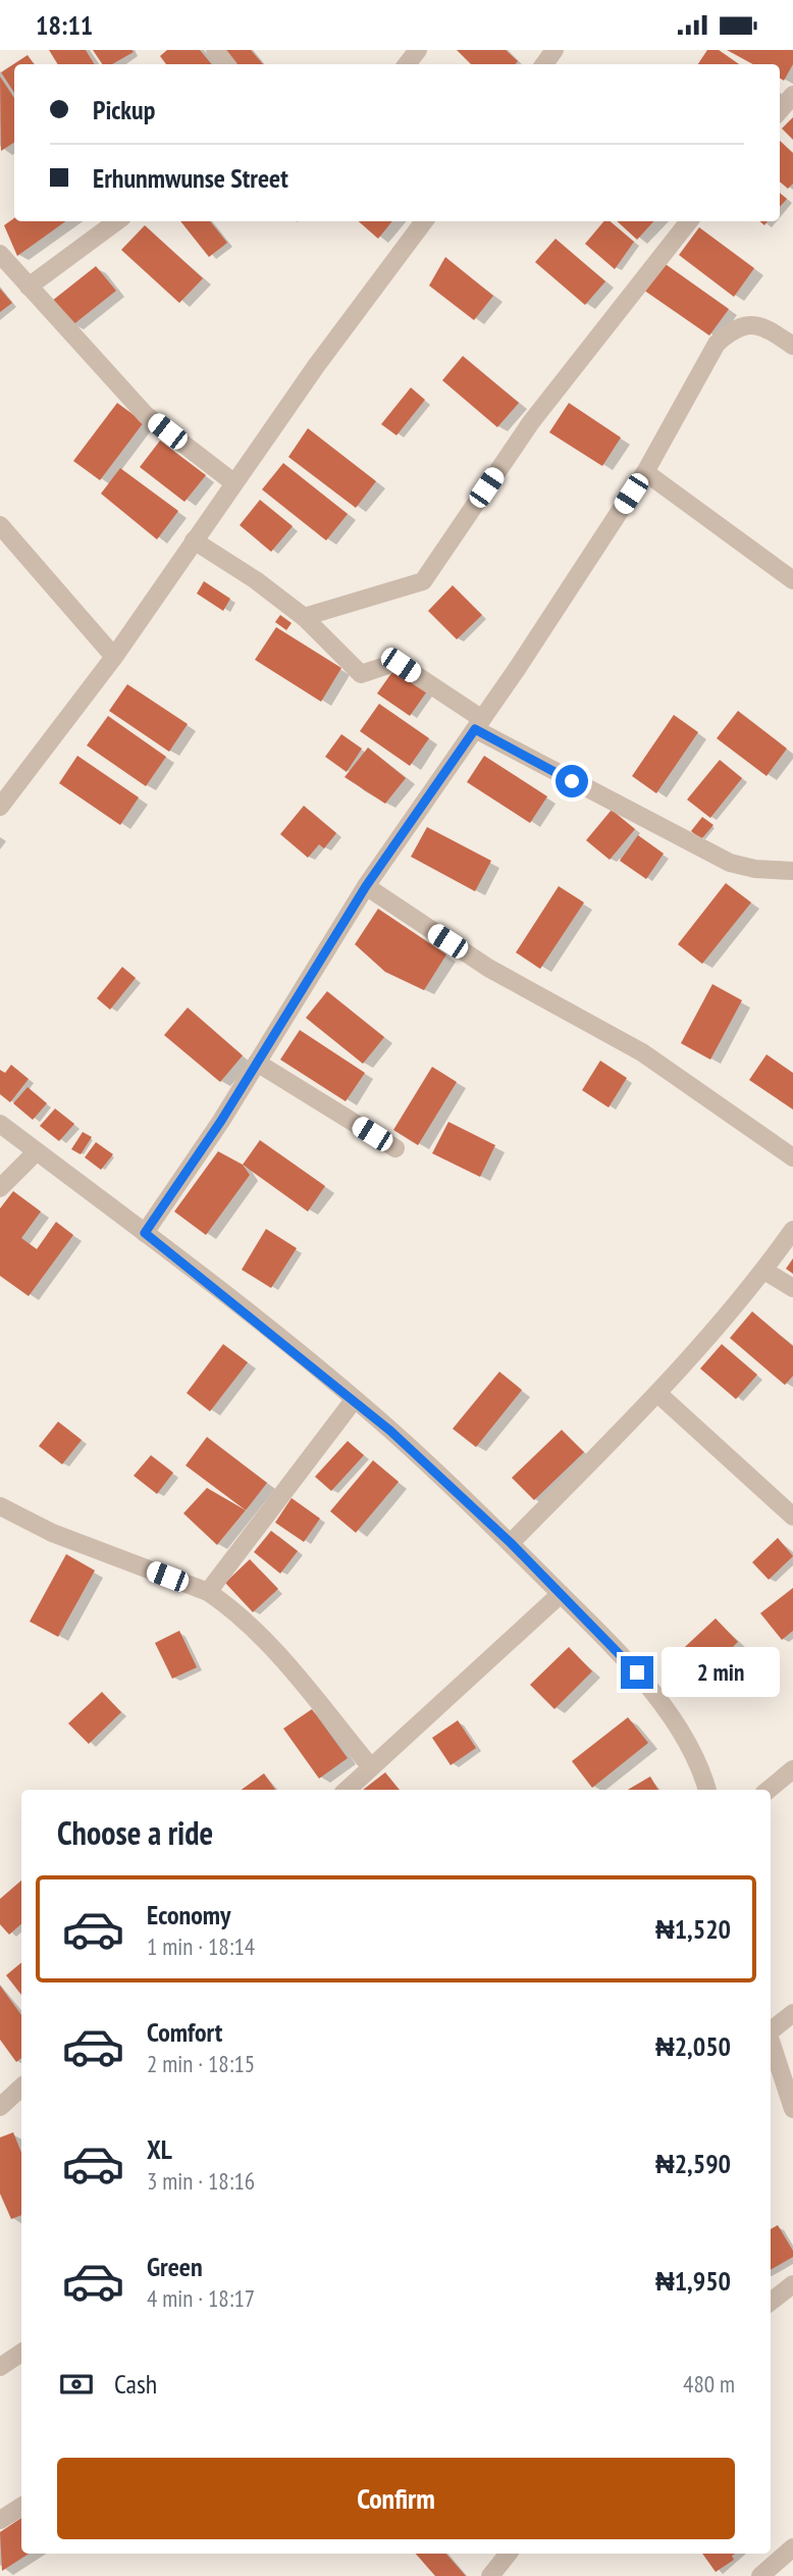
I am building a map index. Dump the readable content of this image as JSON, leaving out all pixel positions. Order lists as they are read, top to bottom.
{
  "page": {
    "status": "18:11",
    "banner": ["Pickup", "Erhunmwunse Street"],
    "bubble": "2 min",
    "heading": "Choose a ride",
    "list": [
      {
        "name": "Economy",
        "note": "1 min · 18:14",
        "value": "₦1,520"
      },
      {
        "name": "Comfort",
        "note": "2 min · 18:15",
        "value": "₦2,050"
      },
      {
        "name": "XL",
        "note": "3 min · 18:16",
        "value": "₦2,590"
      },
      {
        "name": "Green",
        "note": "4 min · 18:17",
        "value": "₦1,950"
      }
    ],
    "pay": ["Cash", "480 m"],
    "buttons": "Confirm"
  }
}
